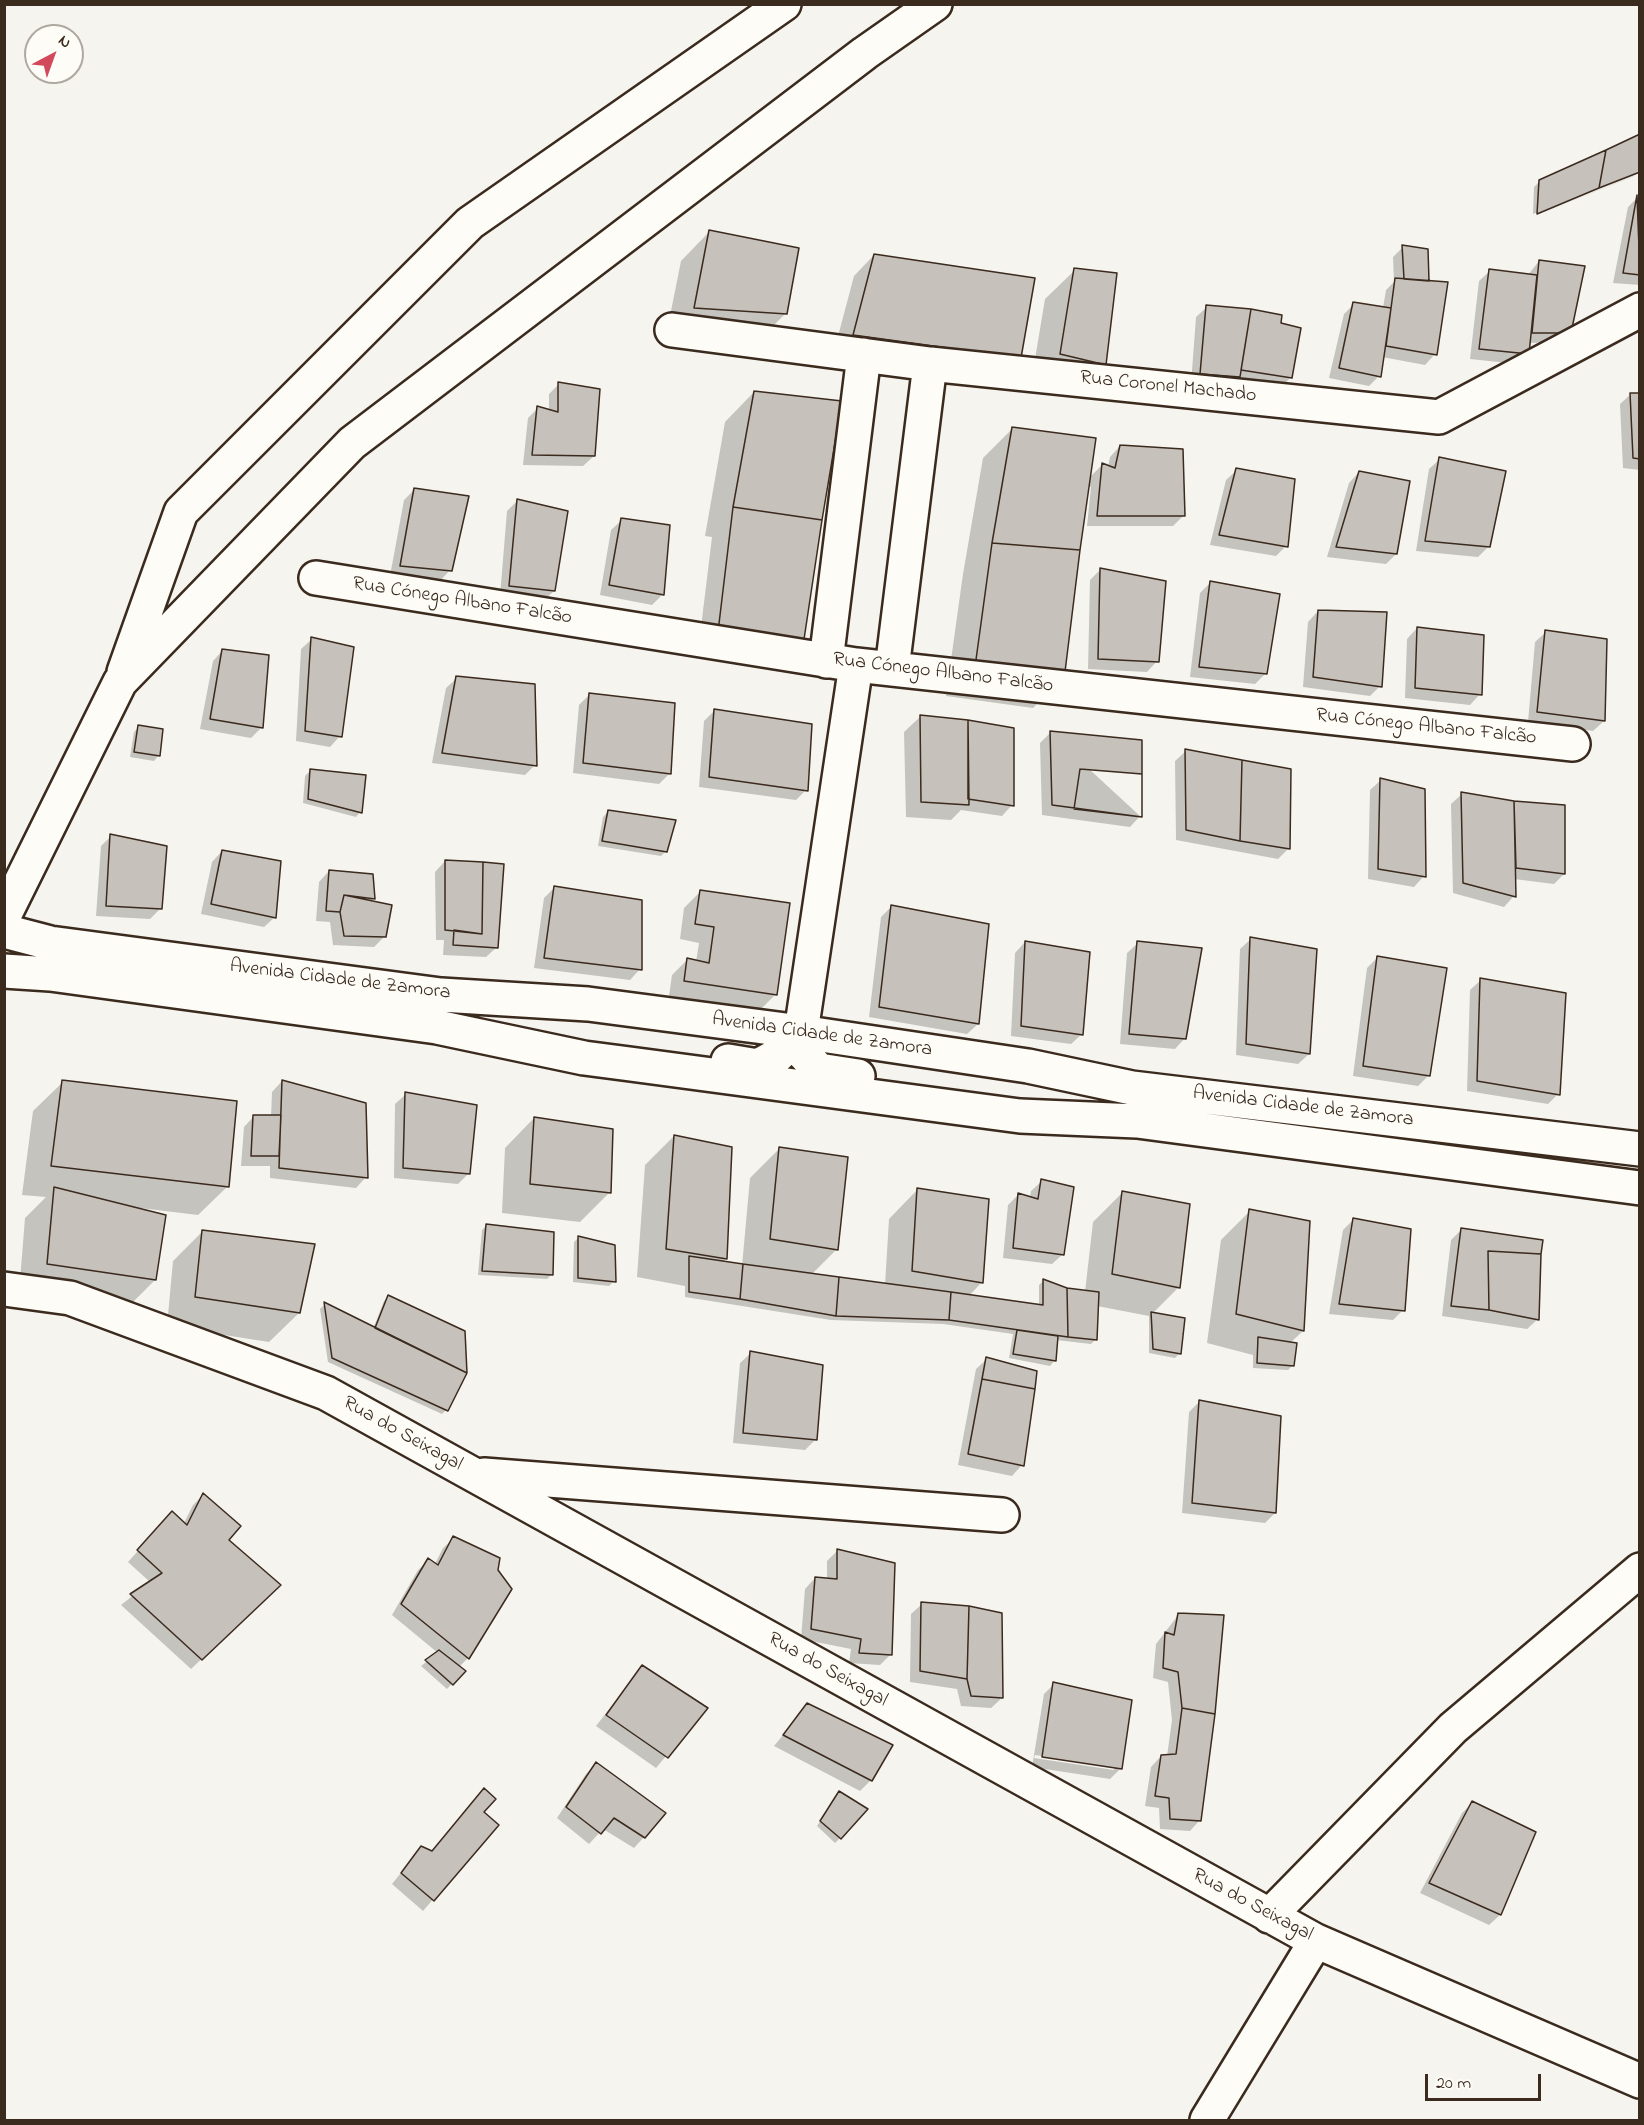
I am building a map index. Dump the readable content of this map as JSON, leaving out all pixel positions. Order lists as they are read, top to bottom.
{
  "streets": {
    "street": [
      "Rua Coronel Machado",
      "Rua Cónego Albano Falcão",
      "Avenida Cidade de Zamora",
      "Rua do Seixagal"
    ]
  },
  "scale_bar": "20 m",
  "north": "top right"
}
